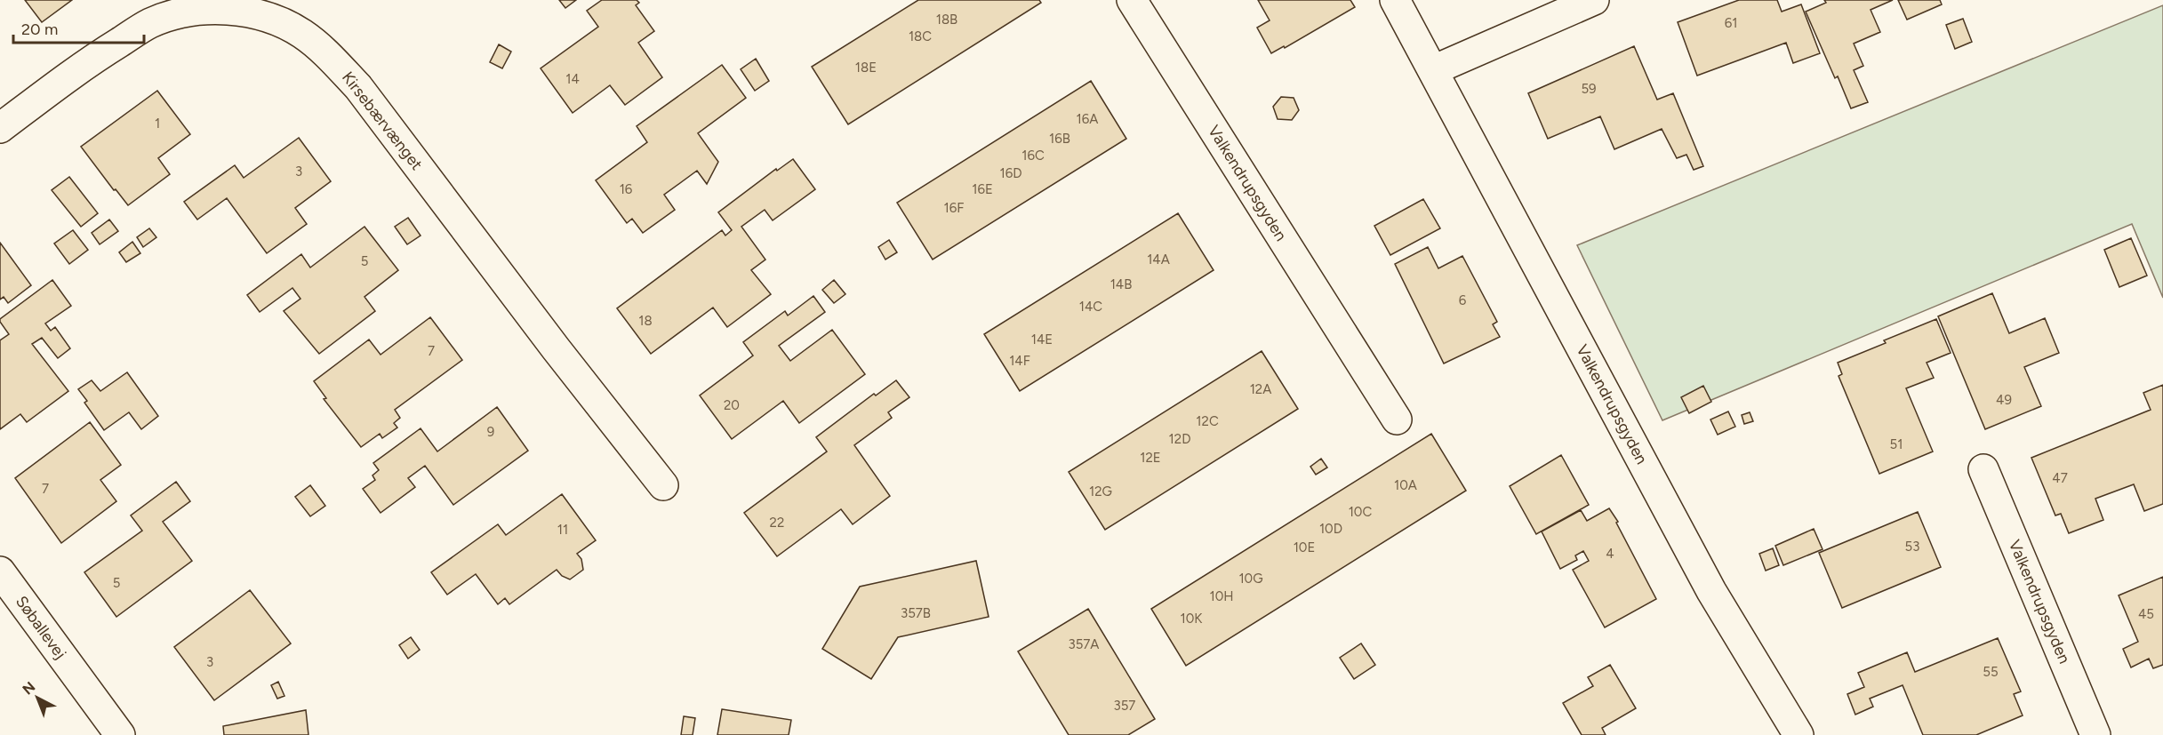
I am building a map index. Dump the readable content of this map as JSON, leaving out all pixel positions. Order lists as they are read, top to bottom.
{
  "streets": {
    "street": ["Kirsebærvænget", "Valkendrupsgyden", "Søballevej"]
  },
  "house_numbers": [
    "18B",
    "61",
    "18C",
    "18E",
    "14",
    "59",
    "16A",
    "1",
    "16B",
    "16C",
    "3",
    "16D",
    "16",
    "16E",
    "16F",
    "14A",
    "5",
    "14B",
    "6",
    "14C",
    "18",
    "14E",
    "7",
    "14F",
    "12A",
    "49",
    "20",
    "12C",
    "9",
    "12D",
    "51",
    "12E",
    "47",
    "10A",
    "7",
    "12G",
    "10C",
    "22",
    "10D",
    "11",
    "53",
    "10E",
    "4",
    "10G",
    "5",
    "10H",
    "357B",
    "45",
    "10K",
    "357A",
    "3",
    "55",
    "357"
  ],
  "scale_bar": "20 m",
  "north": "top left"
}
